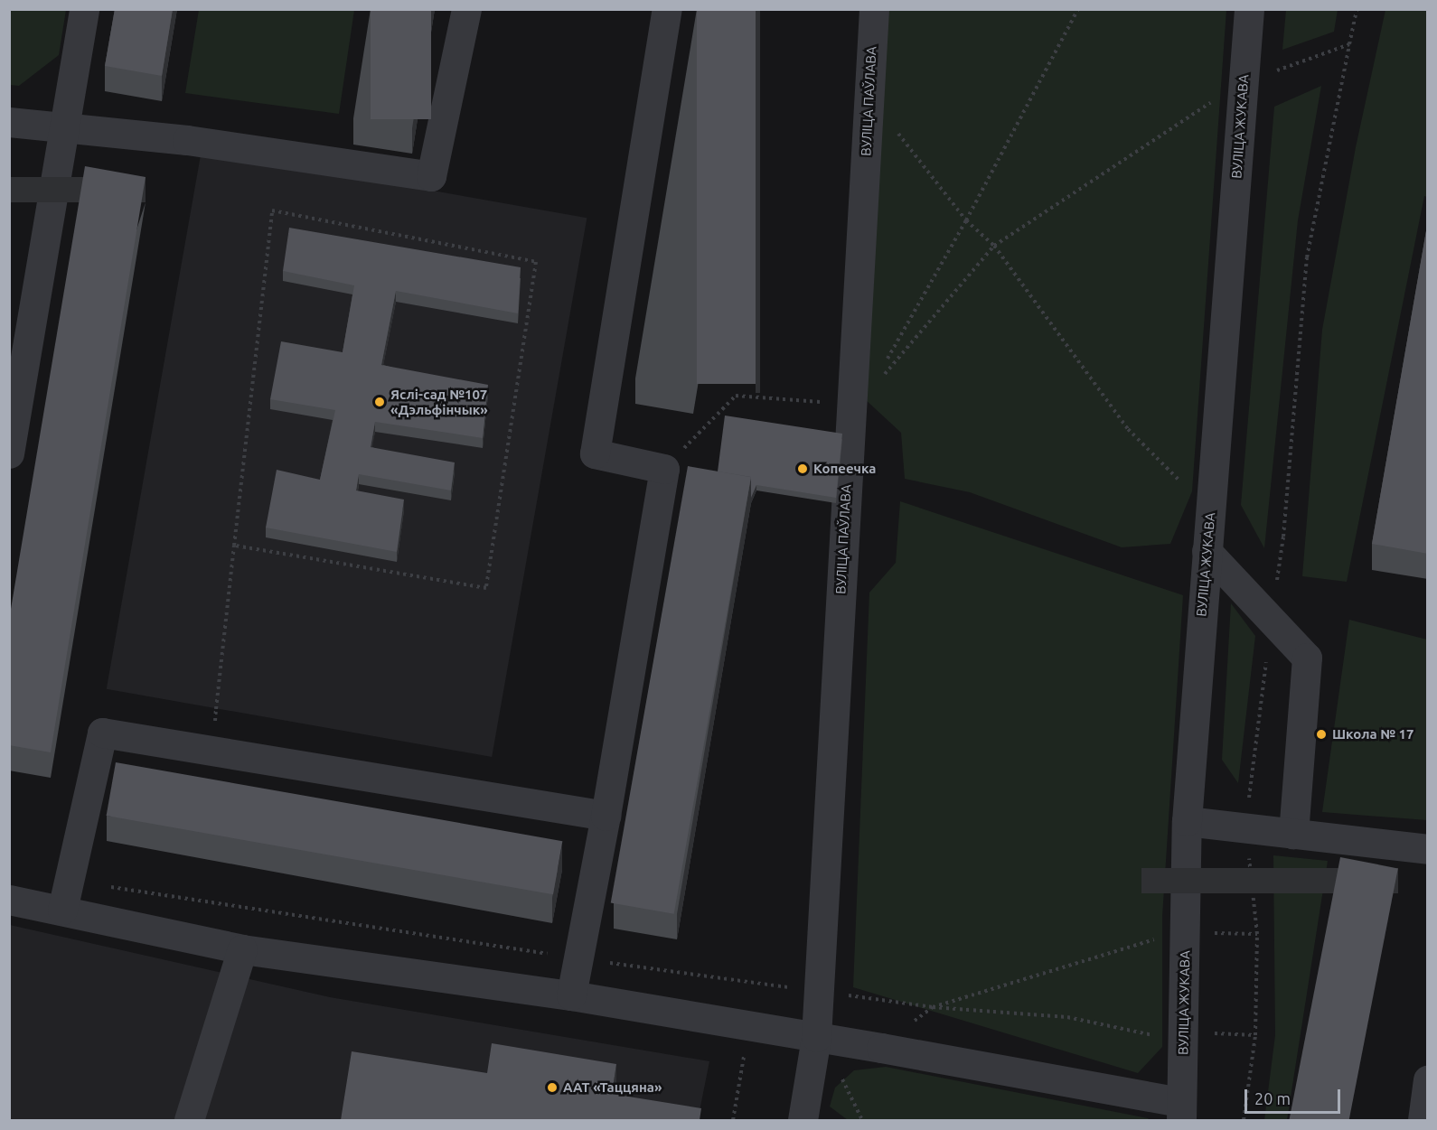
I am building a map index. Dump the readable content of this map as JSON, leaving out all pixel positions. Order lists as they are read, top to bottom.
{
  "streets": {
    "street": ["ВУЛІЦА ПАЎЛАВА", "ВУЛІЦА ЖУКАВА"]
  },
  "places": [
    "Яслі-сад №107 «Дэльфінчык»",
    "Копеечка",
    "Школа № 17",
    "ААТ «Таццяна»"
  ],
  "scale_bar": "20 m"
}
